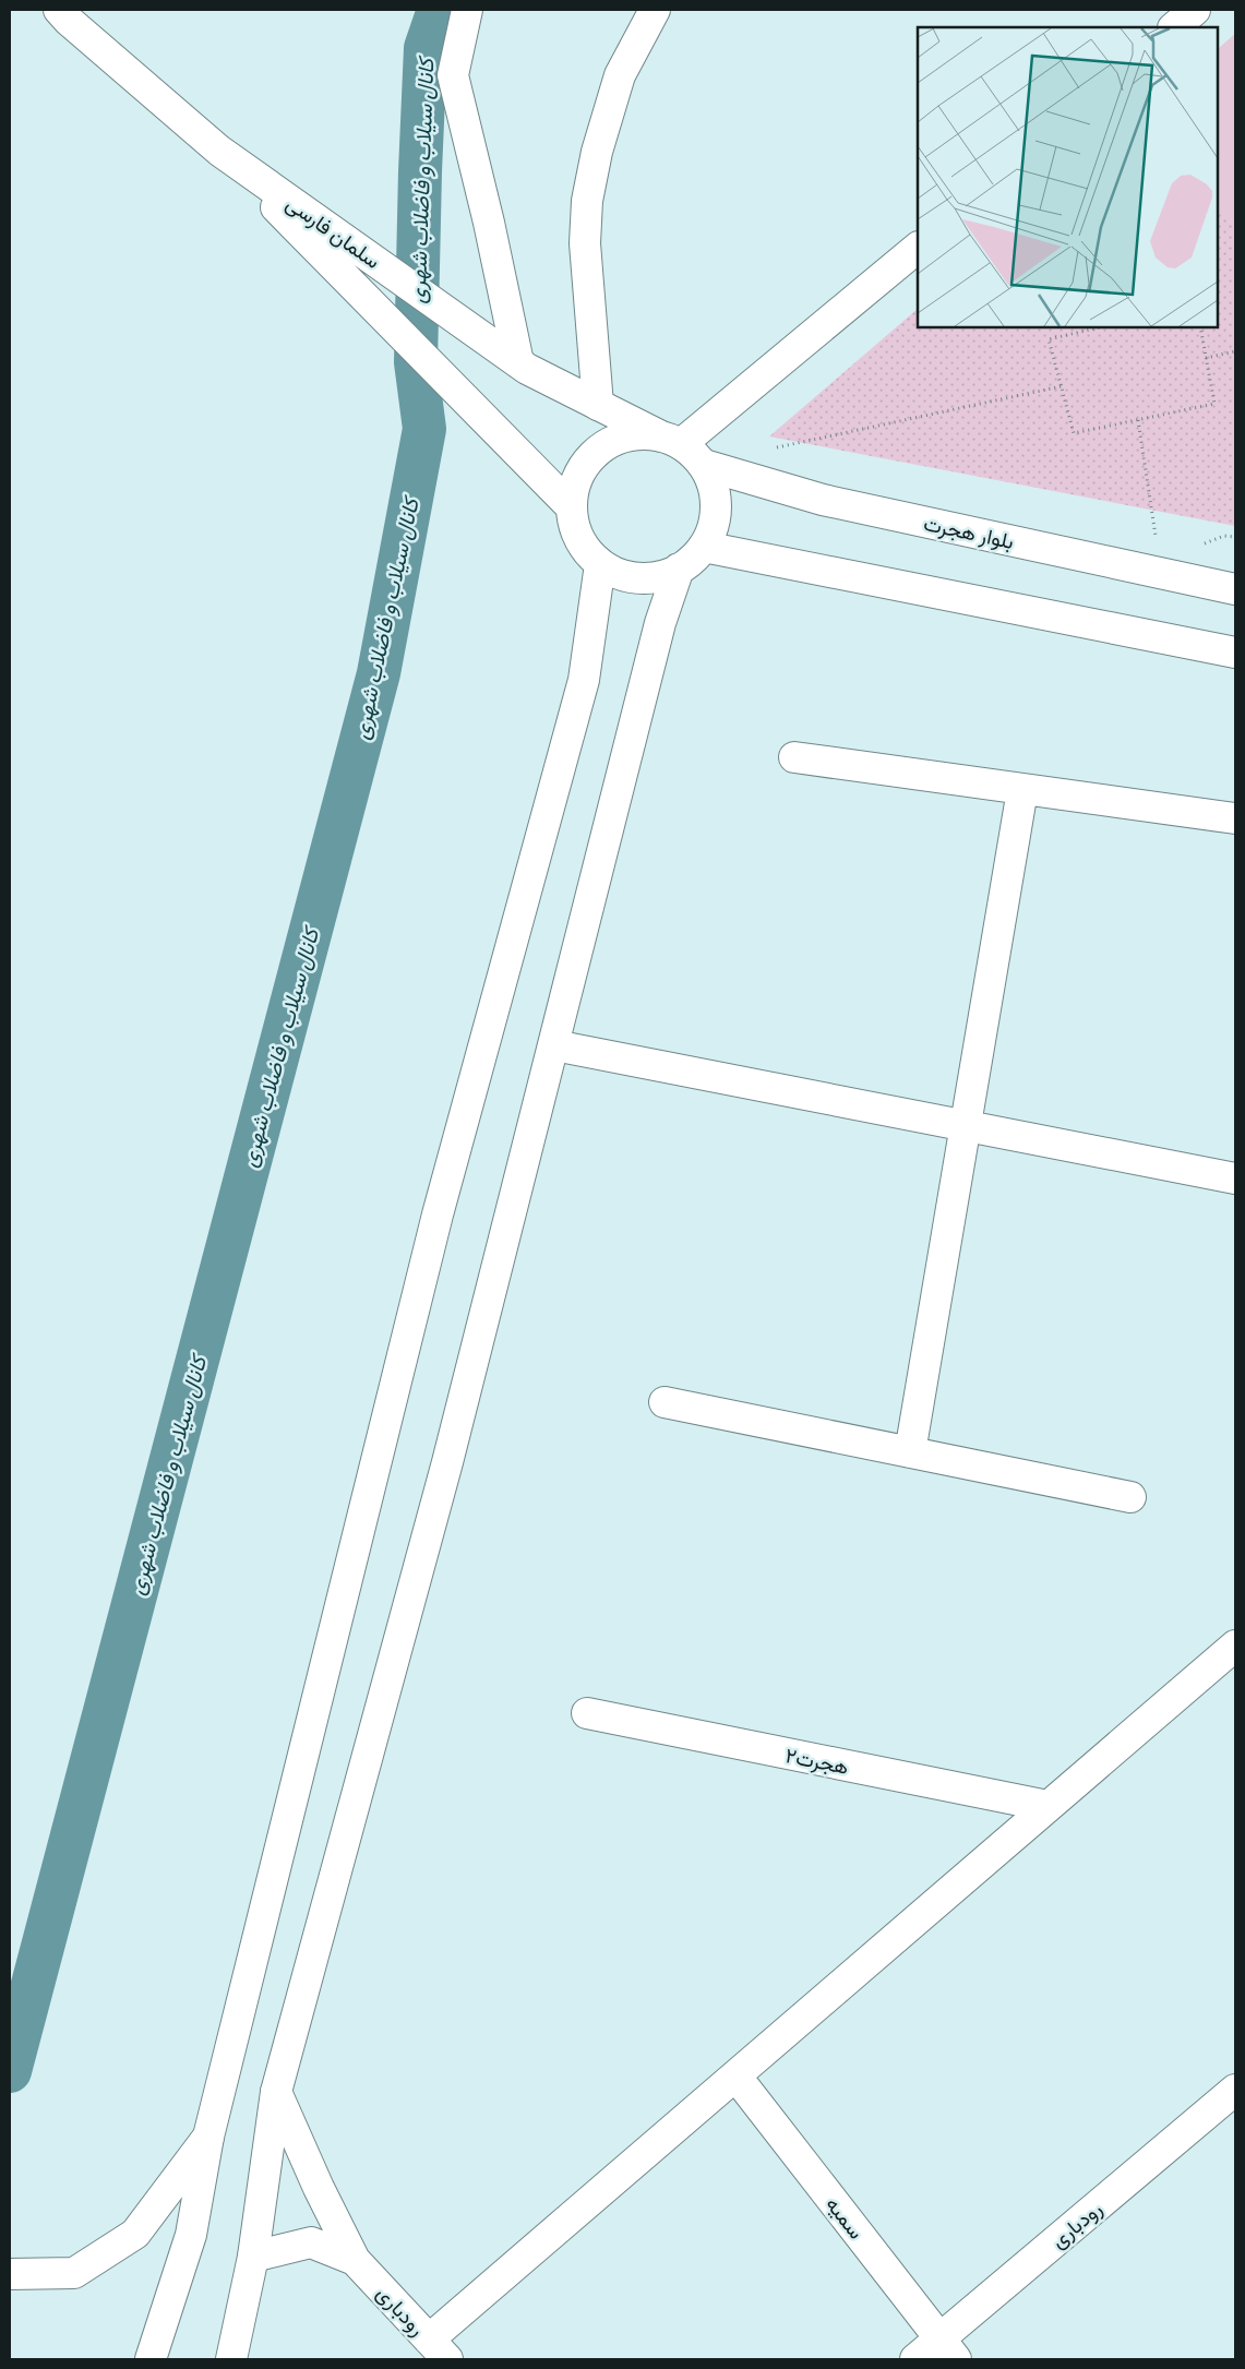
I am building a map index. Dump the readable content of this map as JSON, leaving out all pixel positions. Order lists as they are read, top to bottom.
{
  "streets": {
    "street": [
      "سلمان فارسی",
      "بلوار هجرت",
      "هجرت۲",
      "سمیه",
      "رودباری"
    ]
  },
  "crossings": [
    ["سلمان فارسی", "بلوار هجرت"],
    ["سمیه", "رودباری"]
  ],
  "water": ["کانال سیلاب و فاضلاب شهری"]
}
